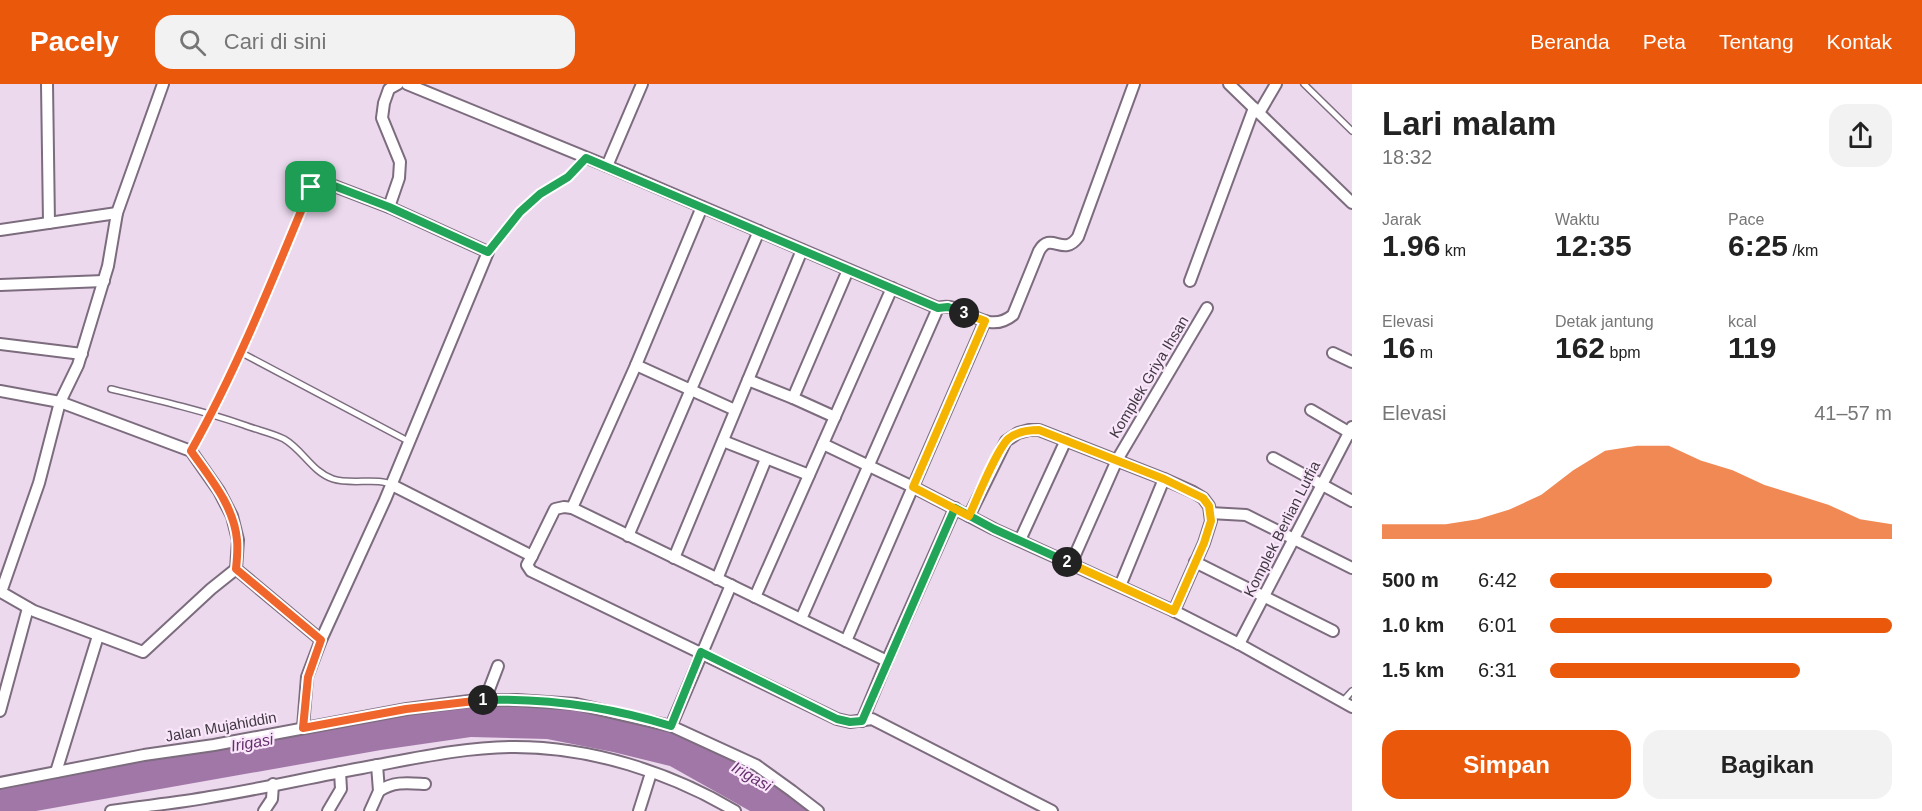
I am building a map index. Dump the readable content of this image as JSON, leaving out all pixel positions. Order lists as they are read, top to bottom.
{
  "streets": {
    "street": ["Komplek Griya Ihsan", "Komplek Berlian Lutfia", "Jalan Mujahiddin"]
  },
  "water": ["Irigasi"],
  "page": {
    "header": "Pacely",
    "search": "Cari di sini",
    "nav": [
      "Beranda",
      "Peta",
      "Tentang",
      "Kontak"
    ],
    "heading": ["Lari malam", "18:32"],
    "stats": [
      ["Jarak", "1.96 km"],
      ["Waktu", "12:35"],
      ["Pace", "6:25 /km"],
      ["Elevasi", "16 m"],
      ["Detak jantung", "162 bpm"],
      ["kcal", "119"]
    ],
    "pins": ["3", "2", "1"],
    "chart": ["Elevasi", "41–57 m"],
    "list": [
      {
        "name": "500 m",
        "note": "6:42"
      },
      {
        "name": "1.0 km",
        "note": "6:01"
      },
      {
        "name": "1.5 km",
        "note": "6:31"
      }
    ],
    "buttons": ["Simpan", "Bagikan"]
  }
}
